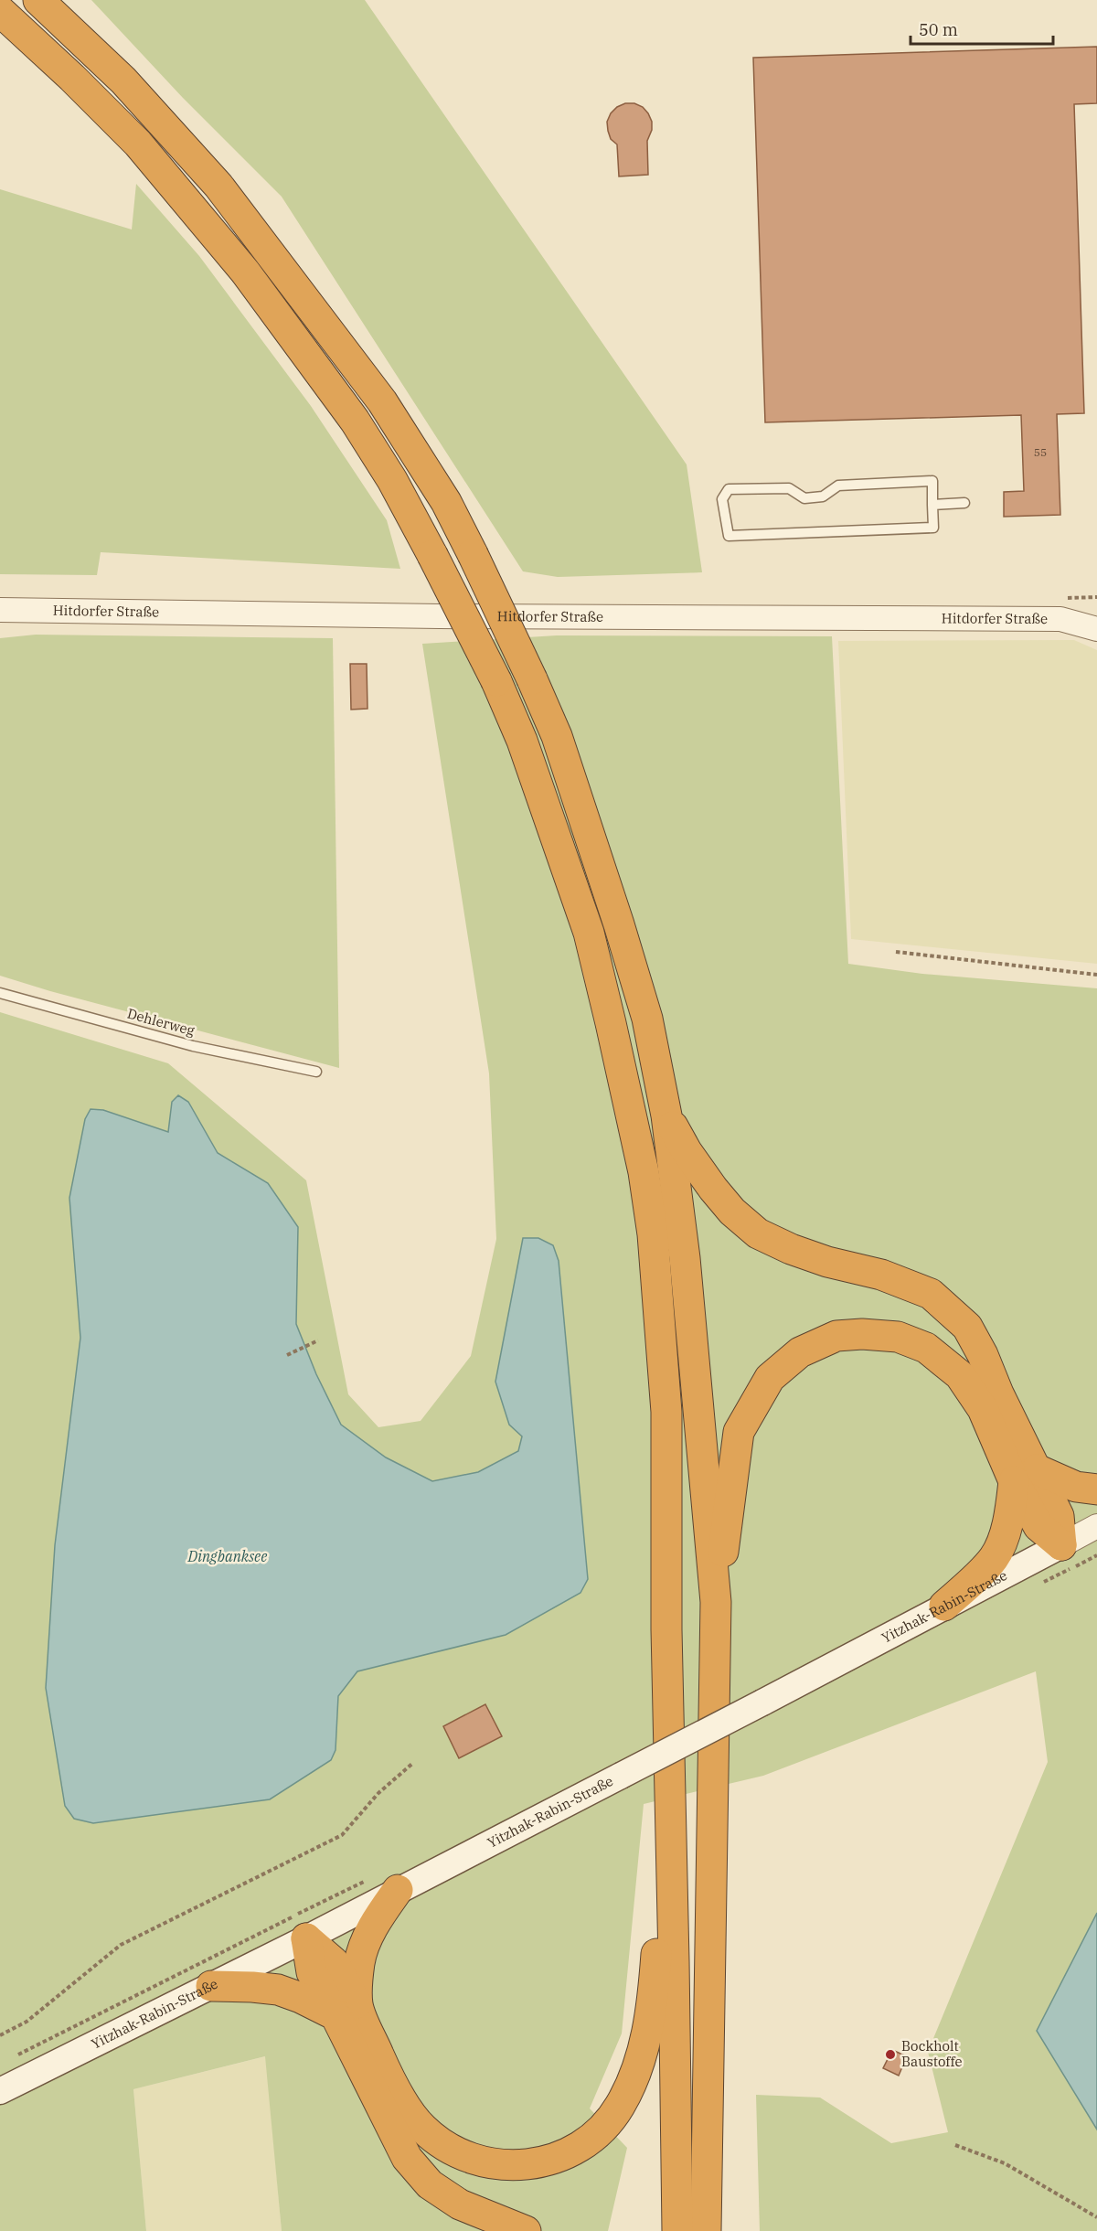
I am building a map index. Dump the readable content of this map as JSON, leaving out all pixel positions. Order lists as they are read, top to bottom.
{
  "streets": {
    "main road": ["Yitzhak-Rabin-Straße"],
    "street": ["Hitdorfer Straße"],
    "lane": ["Dehlerweg"]
  },
  "water": ["Dingbanksee"],
  "places": ["Bockholt Baustoffe"],
  "house_numbers": ["55"],
  "scale_bar": "50 m"
}
